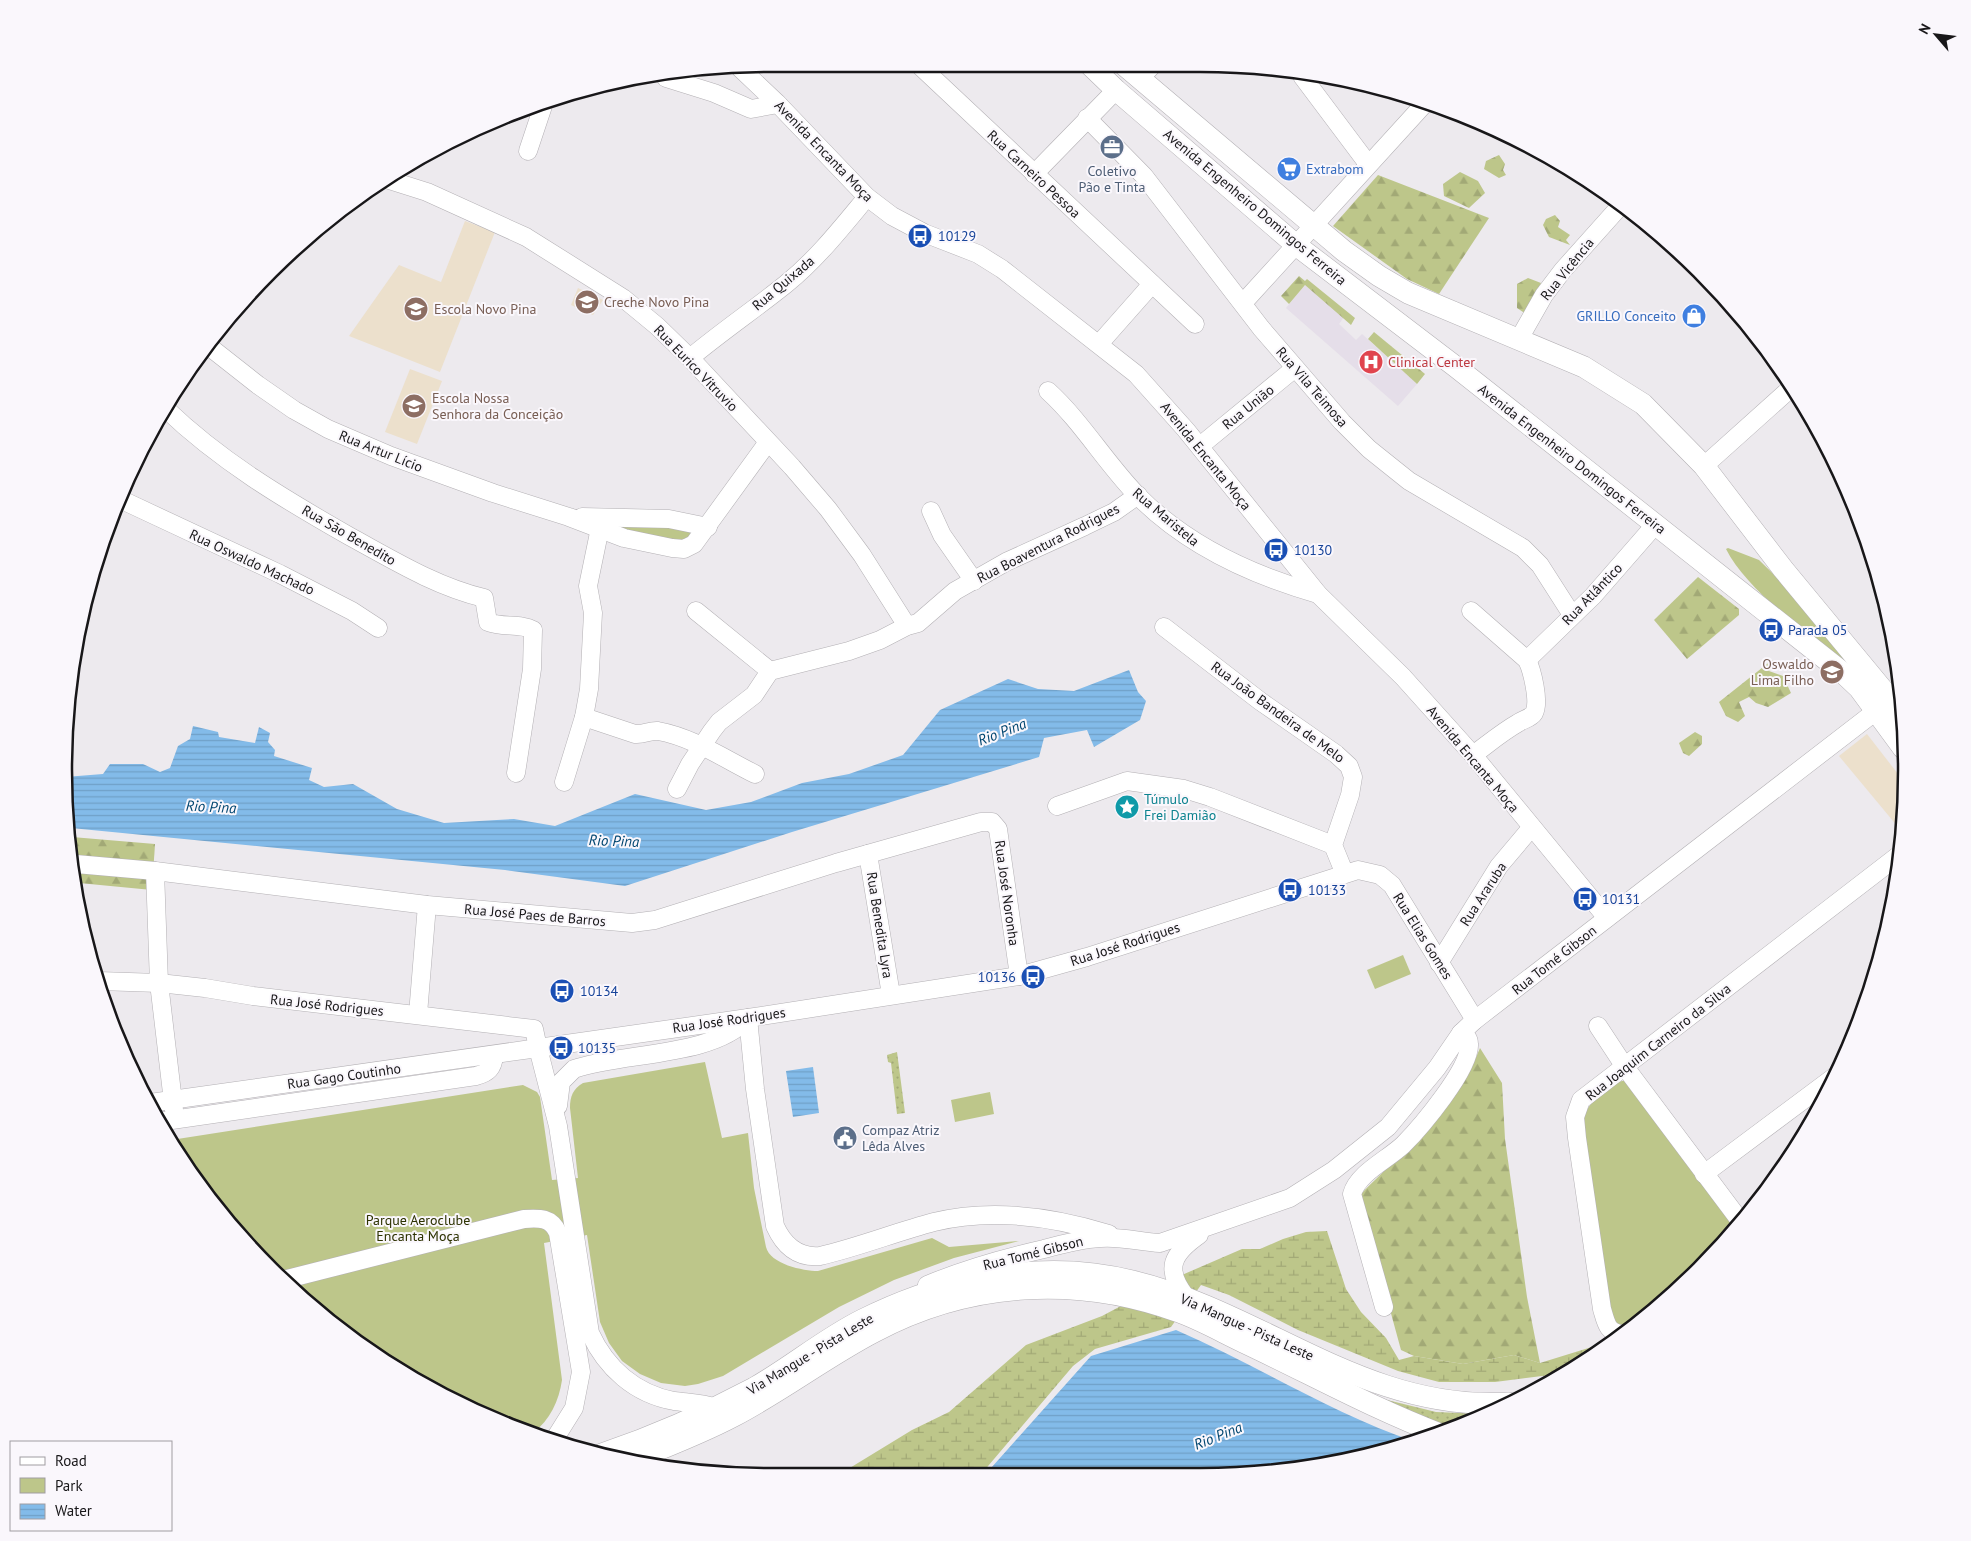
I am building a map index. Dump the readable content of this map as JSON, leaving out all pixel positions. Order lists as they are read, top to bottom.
{
  "streets": {
    "main road": ["Avenida Engenheiro Domingos Ferreira", "Via Mangue - Pista Leste"],
    "street": [
      "Avenida Encanta Moça",
      "Rua Carneiro Pessoa",
      "Rua Vicência",
      "Rua Quixada",
      "Rua Eurico Vitruvio",
      "Rua Vila Teimosa",
      "Rua União",
      "Rua Artur Lício",
      "Rua Maristela",
      "Rua São Benedito",
      "Rua Boaventura Rodrigues",
      "Rua Oswaldo Machado",
      "Rua Atlântico",
      "Rua João Bandeira de Melo",
      "Rua José Noronha",
      "Rua Araruba",
      "Rua José Paes de Barros",
      "Rua Benedita Lyra",
      "Rua Elias Gomes",
      "Rua José Rodrigues",
      "Rua Tomé Gibson",
      "Rua Joaquim Carneiro da Silva",
      "Rua Gago Coutinho"
    ]
  },
  "crossings": [
    ["Avenida Encanta Moça", "Rua Quixada"],
    ["Avenida Encanta Moça", "Rua União"],
    ["Avenida Encanta Moça", "Rua Maristela"],
    ["Avenida Encanta Moça", "Rua Araruba"],
    ["Avenida Encanta Moça", "Rua Tomé Gibson"],
    ["Avenida Engenheiro Domingos Ferreira", "Rua Vicência"],
    ["Avenida Engenheiro Domingos Ferreira", "Rua Atlântico"],
    ["Avenida Engenheiro Domingos Ferreira", "Rua Tomé Gibson"],
    ["Rua Quixada", "Rua Eurico Vitruvio"],
    ["Rua Eurico Vitruvio", "Rua Artur Lício"],
    ["Rua Eurico Vitruvio", "Rua Boaventura Rodrigues"],
    ["Rua Vila Teimosa", "Rua União"],
    ["Rua Vila Teimosa", "Rua Atlântico"],
    ["Rua Maristela", "Rua Boaventura Rodrigues"],
    ["Rua José Noronha", "Rua José Paes de Barros"],
    ["Rua José Noronha", "Rua José Rodrigues"],
    ["Rua Araruba", "Rua Elias Gomes"],
    ["Rua José Paes de Barros", "Rua Benedita Lyra"],
    ["Rua Benedita Lyra", "Rua José Rodrigues"],
    ["Rua Elias Gomes", "Rua José Rodrigues"],
    ["Rua Elias Gomes", "Rua Tomé Gibson"],
    ["Rua José Rodrigues", "Rua Gago Coutinho"],
    ["Rua Tomé Gibson", "Via Mangue - Pista Leste"]
  ],
  "water": ["Rio Pina"],
  "parks": ["Parque Aeroclube Encanta Moça"],
  "places": {
    "office": ["Coletivo Pão e Tinta"],
    "supermarket": ["Extrabom"],
    "bus stop": [
      "10129",
      "10130",
      "Parada 05",
      "10133",
      "10131",
      "10136",
      "10134",
      "10135"
    ],
    "school or university": [
      "Creche Novo Pina",
      "Escola Novo Pina",
      "Escola Nossa Senhora da Conceição",
      "Oswaldo Lima Filho"
    ],
    "shop": ["GRILLO Conceito"],
    "hospital": ["Clinical Center"],
    "place": ["Túmulo Frei Damião"],
    "public building": ["Compaz Atriz Lêda Alves"]
  },
  "legend": ["Road", "Park", "Water"],
  "north": "top left"
}
